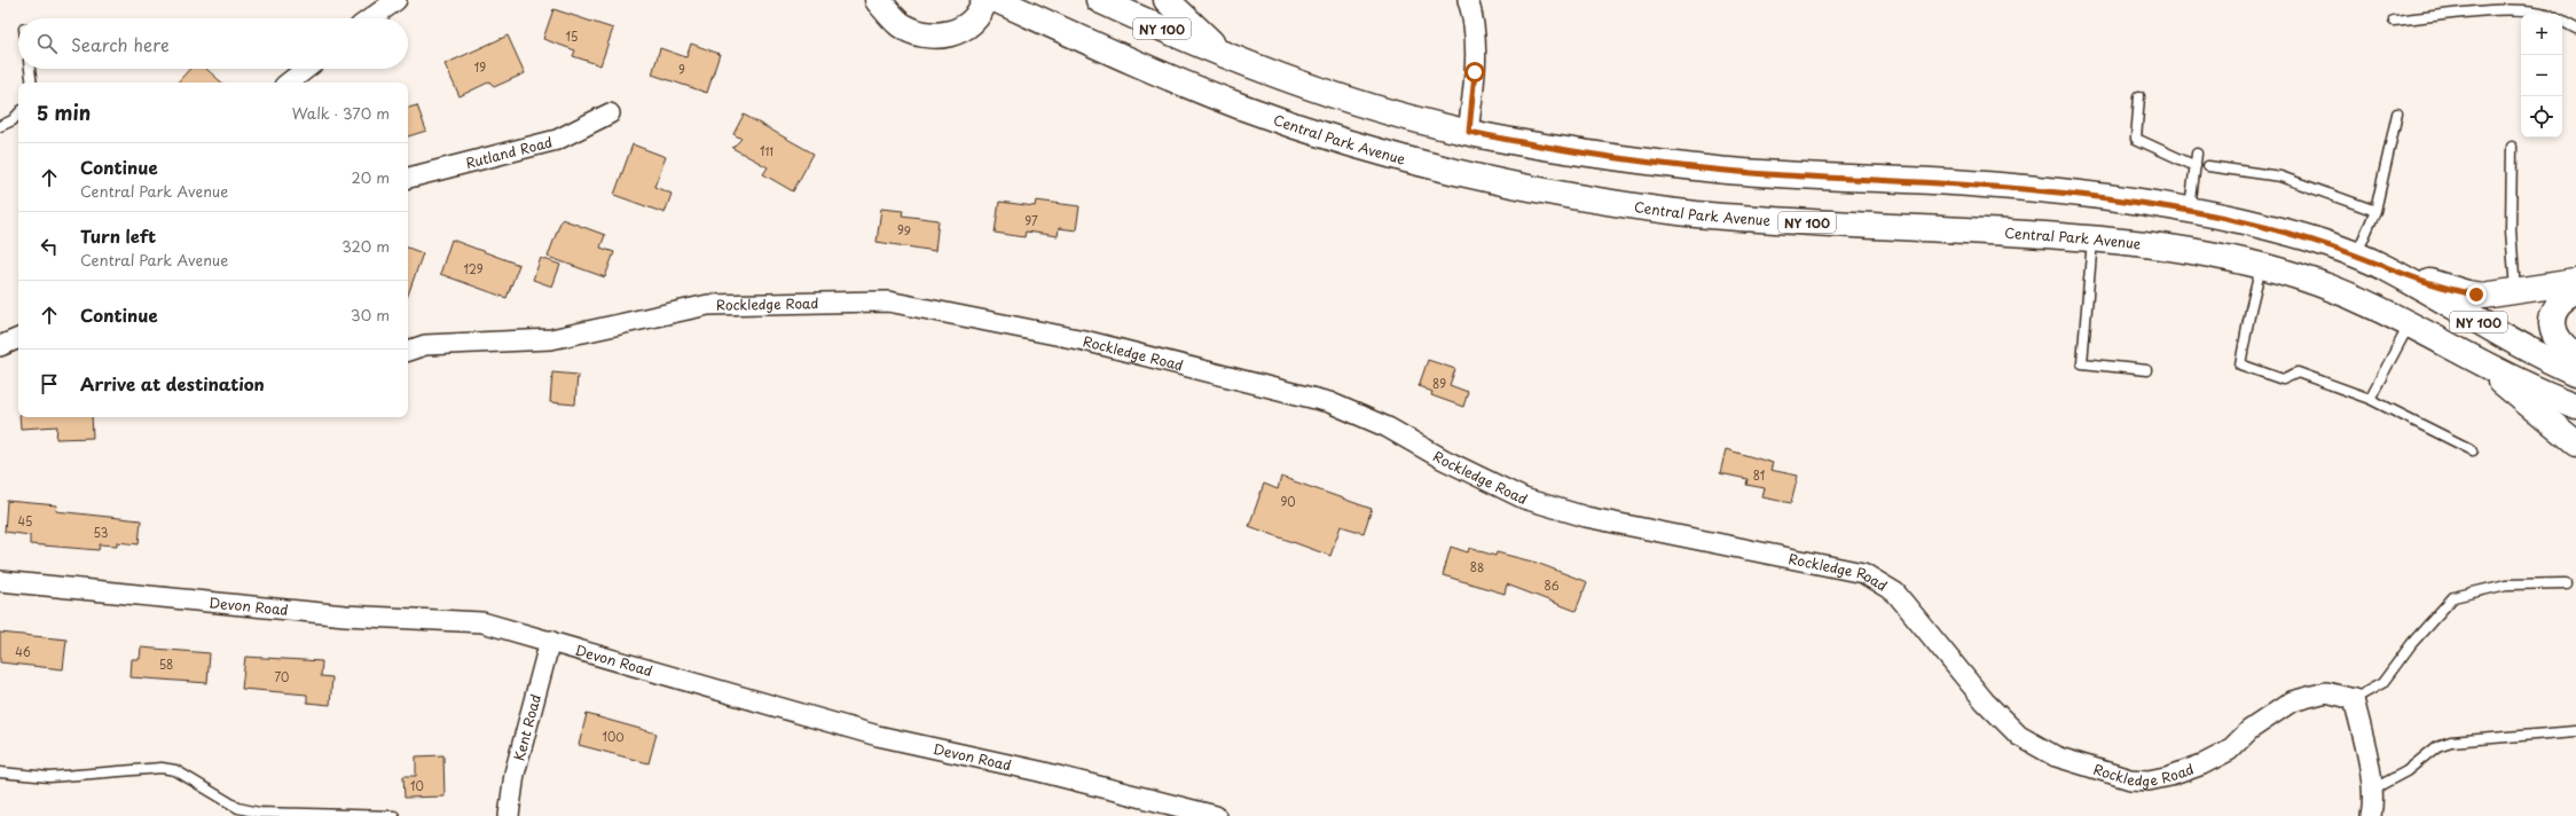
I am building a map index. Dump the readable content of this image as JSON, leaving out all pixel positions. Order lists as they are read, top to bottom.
{
  "streets": {
    "main road": ["NY 100", "Central Park Avenue"],
    "street": [
      "Rutland Road",
      "Rockledge Road",
      "Devon Road",
      "Kent Road"
    ]
  },
  "crossings": [
    ["Devon Road", "Kent Road"]
  ],
  "house_numbers": [
    "15",
    "19",
    "9",
    "111",
    "97",
    "99",
    "129",
    "89",
    "81",
    "90",
    "45",
    "53",
    "88",
    "86",
    "46",
    "58",
    "70",
    "100",
    "10"
  ],
  "page": {
    "map_buttons": ["+", "−"],
    "search": "Search here",
    "heading": ["5 min", "Walk · 370 m"],
    "list": [
      ["Continue", "Central Park Avenue", "20 m"],
      ["Turn left", "Central Park Avenue", "320 m"],
      ["Continue", "30 m"],
      "Arrive at destination"
    ]
  }
}
